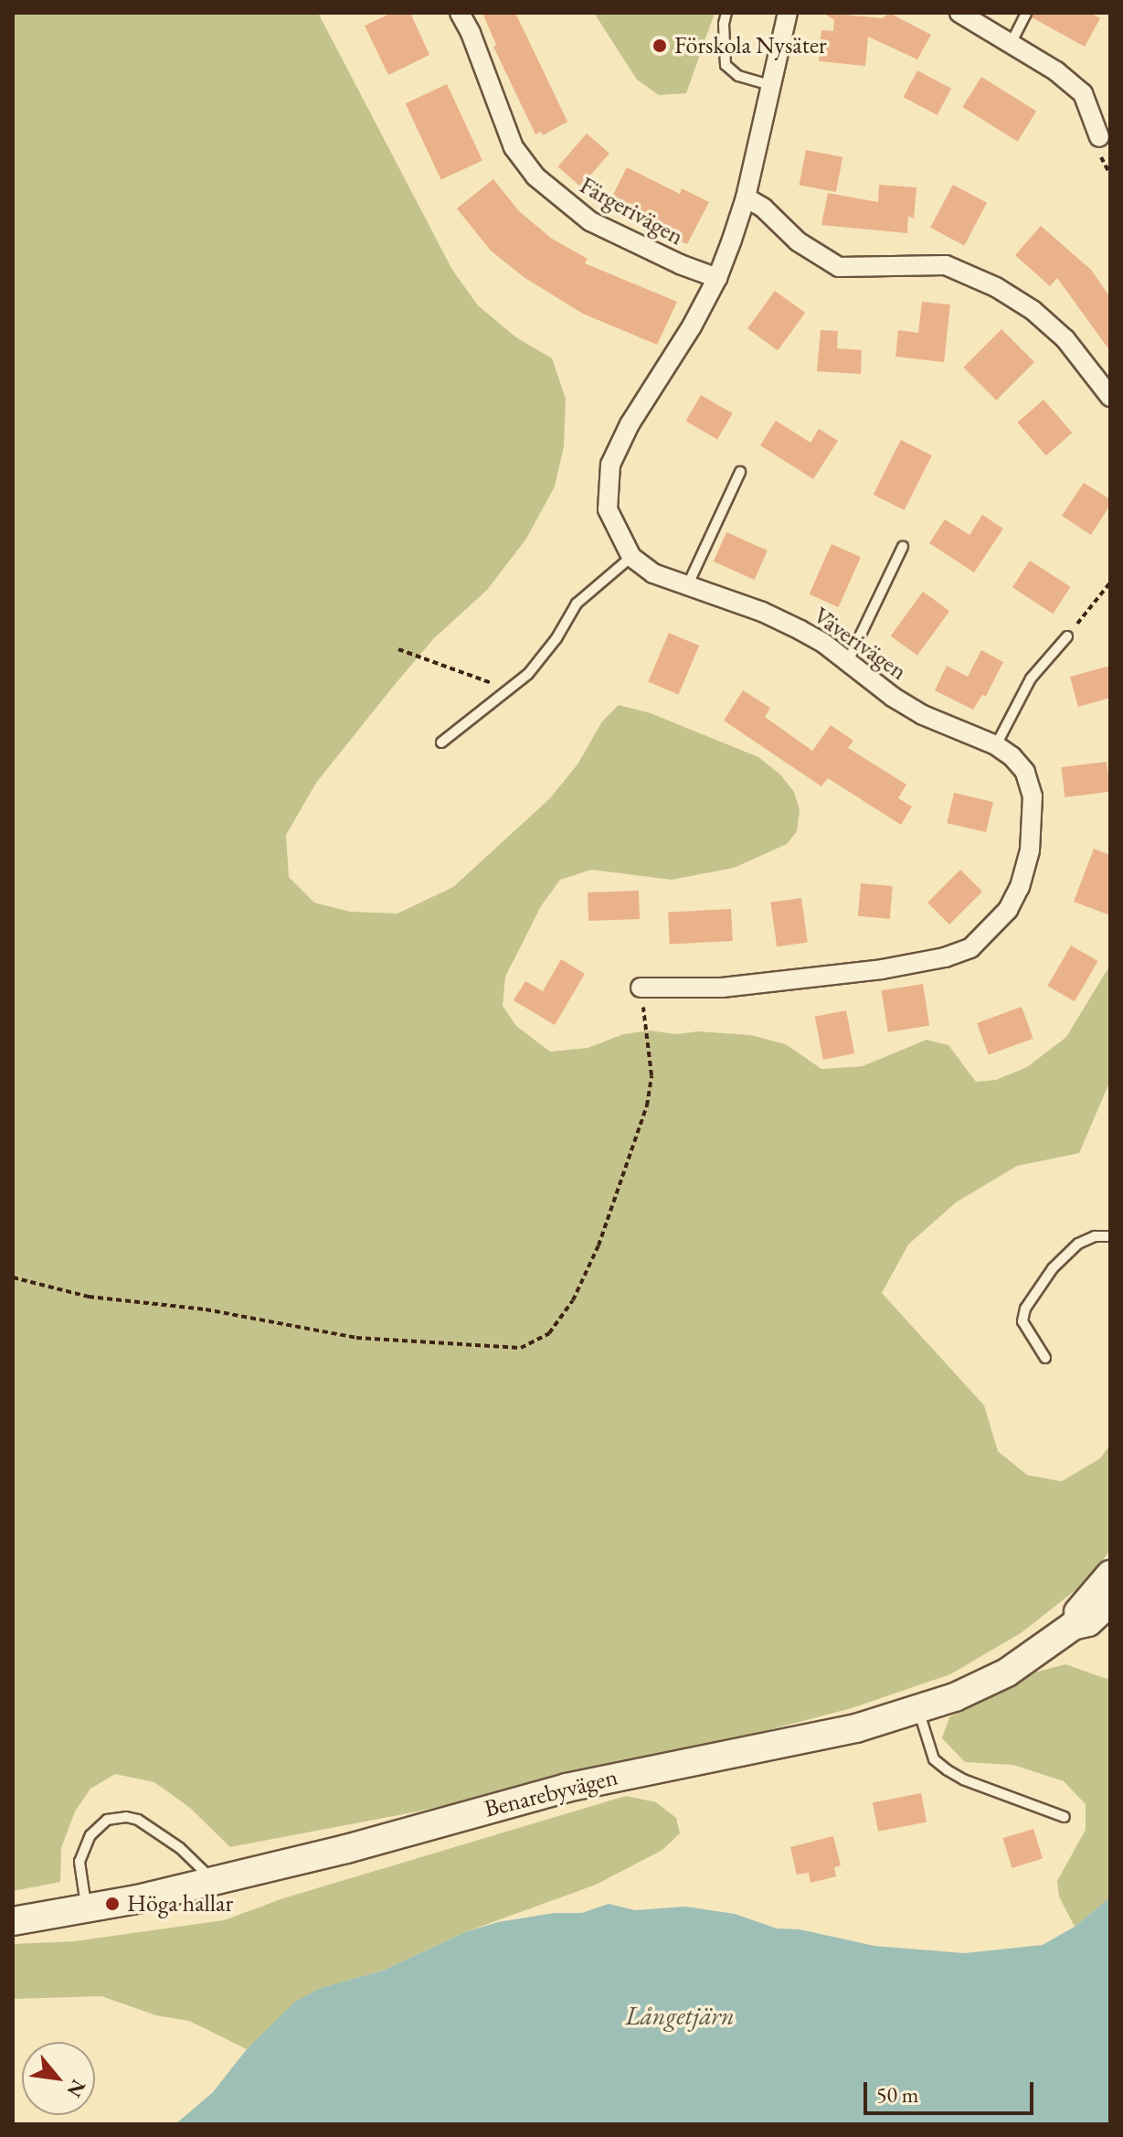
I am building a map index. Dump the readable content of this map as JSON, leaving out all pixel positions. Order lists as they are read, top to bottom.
{
  "streets": {
    "street": ["Färgerivägen", "Väverivägen", "Benarebyvägen"]
  },
  "water": ["Långetjärn"],
  "places": ["Förskola Nysäter", "Höga hallar"],
  "scale_bar": "50 m",
  "north": "bottom right"
}
